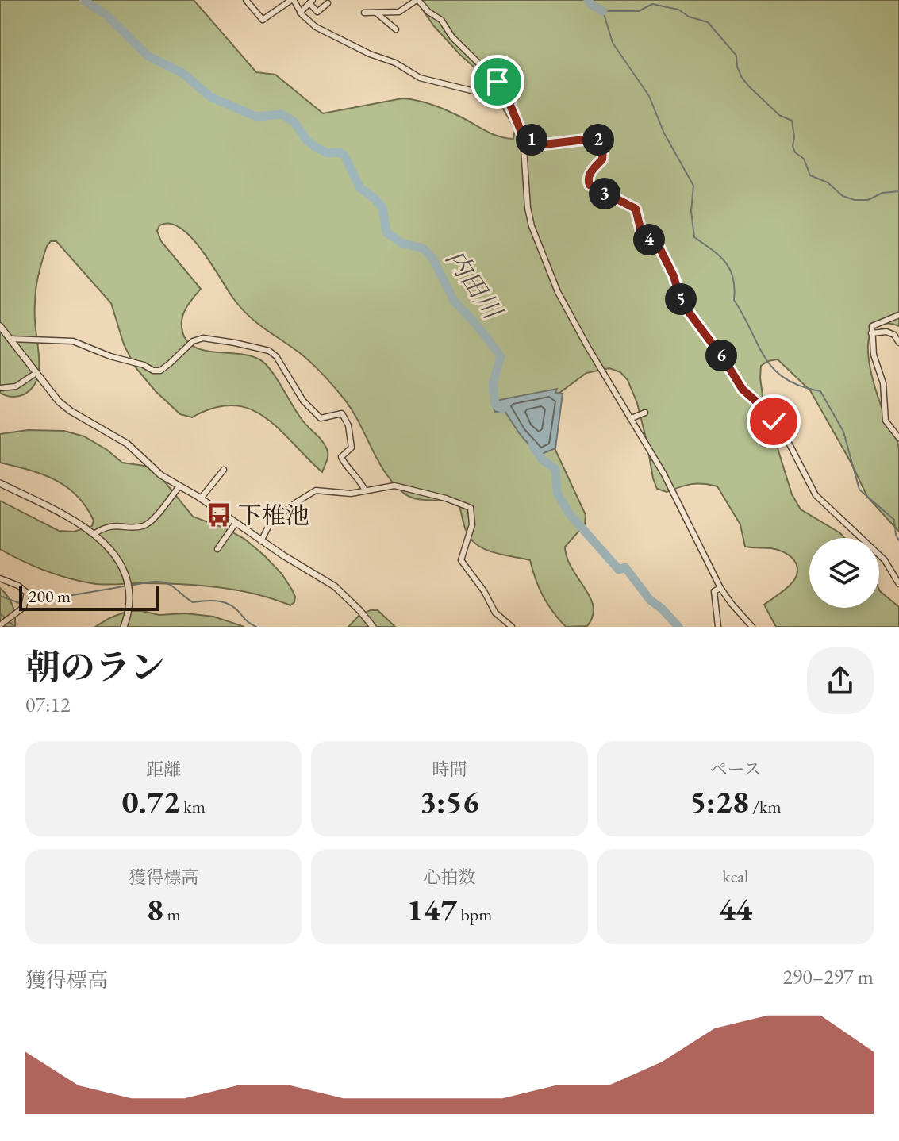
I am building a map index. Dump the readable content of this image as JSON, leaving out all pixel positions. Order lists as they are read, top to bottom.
{
  "water": ["内田川"],
  "places": {
    "bus stop": ["下椎池"]
  },
  "scale_bar": "200 m",
  "page": {
    "pins": [
      "1",
      "2",
      "3",
      "4",
      "5",
      "6"
    ],
    "scale": "200 m",
    "heading": ["朝のラン", "07:12"],
    "stats": [
      ["距離", "0.72 km"],
      ["時間", "3:56"],
      ["ペース", "5:28 /km"],
      ["獲得標高", "8 m"],
      ["心拍数", "147 bpm"],
      ["kcal", "44"]
    ],
    "chart": ["獲得標高", "290–297 m"]
  }
}
